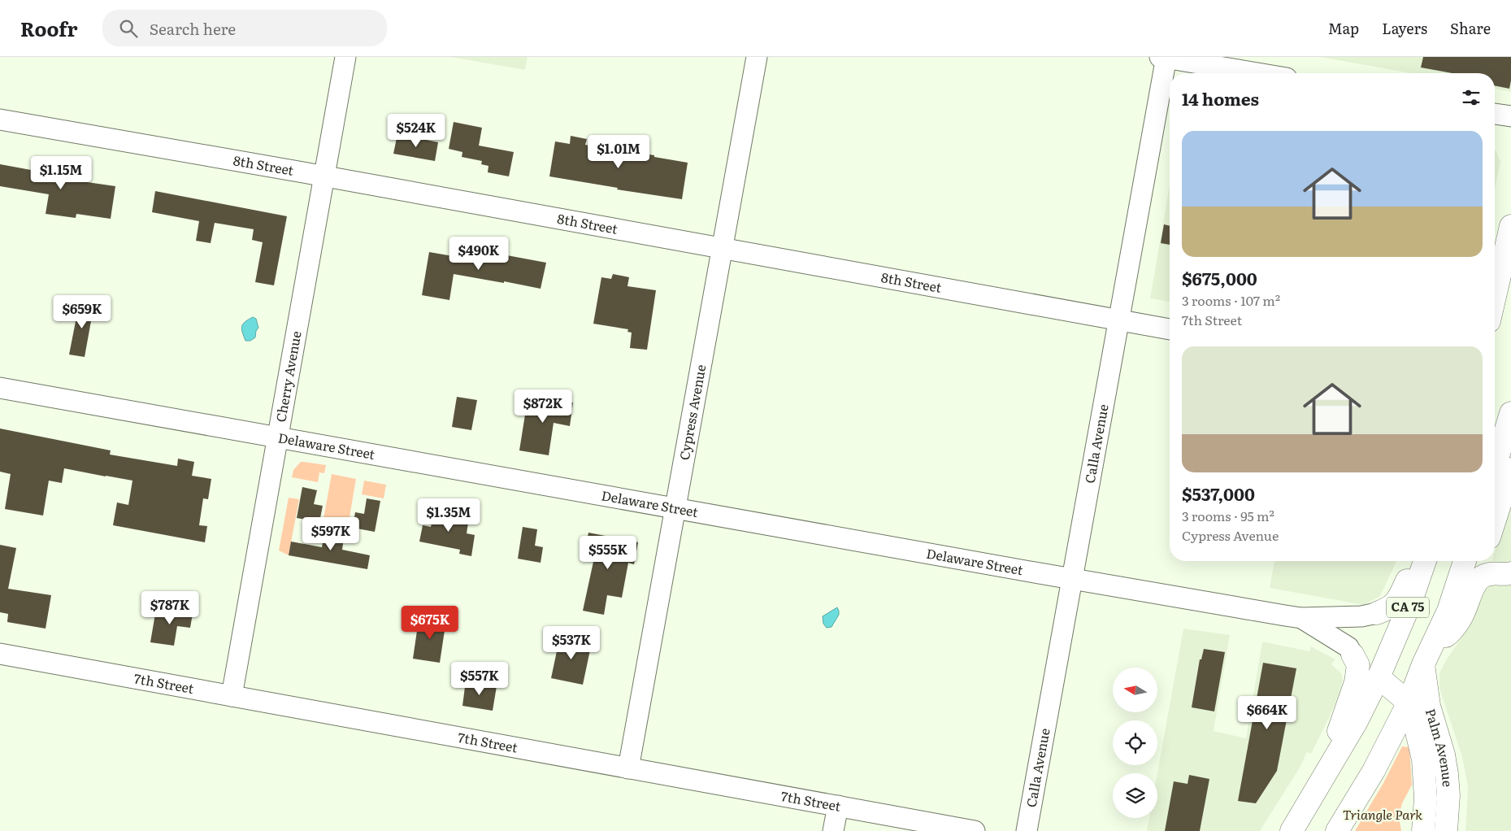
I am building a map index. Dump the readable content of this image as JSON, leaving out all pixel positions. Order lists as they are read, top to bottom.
{
  "streets": {
    "main road": ["CA 75", "Palm Avenue"],
    "street": [
      "8th Street",
      "Cherry Avenue",
      "Cypress Avenue",
      "Calla Avenue",
      "Delaware Street",
      "7th Street"
    ]
  },
  "crossings": [
    ["8th Street", "Cherry Avenue"],
    ["8th Street", "Cypress Avenue"],
    ["8th Street", "Calla Avenue"],
    ["Cherry Avenue", "Delaware Street"],
    ["Cherry Avenue", "7th Street"],
    ["Cypress Avenue", "Delaware Street"],
    ["Cypress Avenue", "7th Street"],
    ["Calla Avenue", "Delaware Street"],
    ["CA 75", "Palm Avenue"]
  ],
  "parks": ["Triangle Park"],
  "north": "left",
  "page": {
    "header": "Roofr",
    "search": "Search here",
    "nav": ["Map", "Layers", "Share"],
    "heading": "14 homes",
    "price": [
      "$524K",
      "$1.01M",
      "$1.15M",
      "$490K",
      "$659K",
      "$872K",
      "$1.35M",
      "$597K",
      "$555K",
      "$787K",
      "$675K",
      "$537K",
      "$557K",
      "$664K"
    ],
    "list": [
      {
        "name": "$675,000",
        "note": "3 rooms · 107 m² · 7th Street"
      },
      {
        "name": "$537,000",
        "note": "3 rooms · 95 m² · Cypress Avenue"
      }
    ]
  }
}
